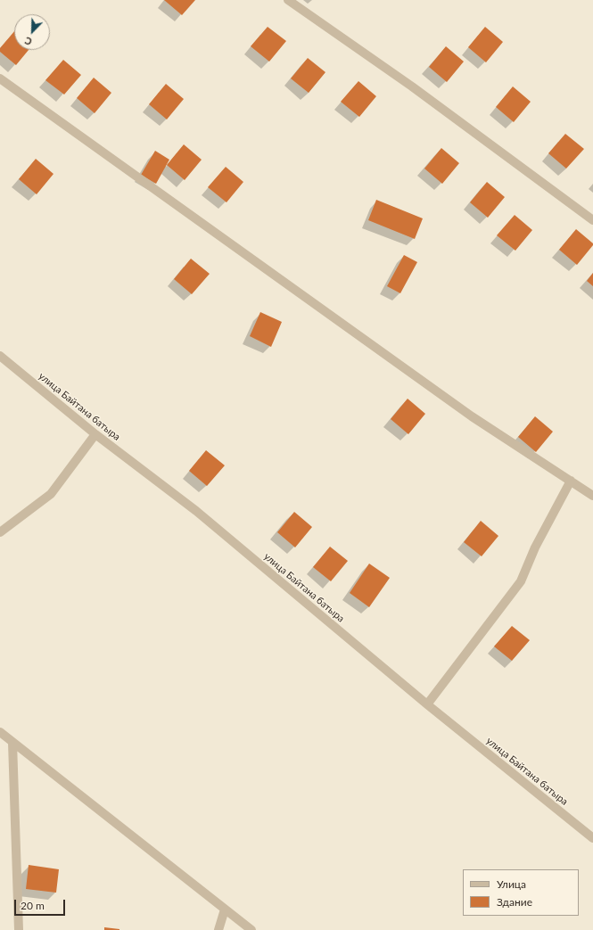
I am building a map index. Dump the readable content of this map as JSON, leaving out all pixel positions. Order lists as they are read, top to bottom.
{
  "streets": {
    "street": ["улица Байтана батыра"]
  },
  "legend": ["Улица", "Здание"],
  "scale_bar": "20 m",
  "north": "bottom left"
}
